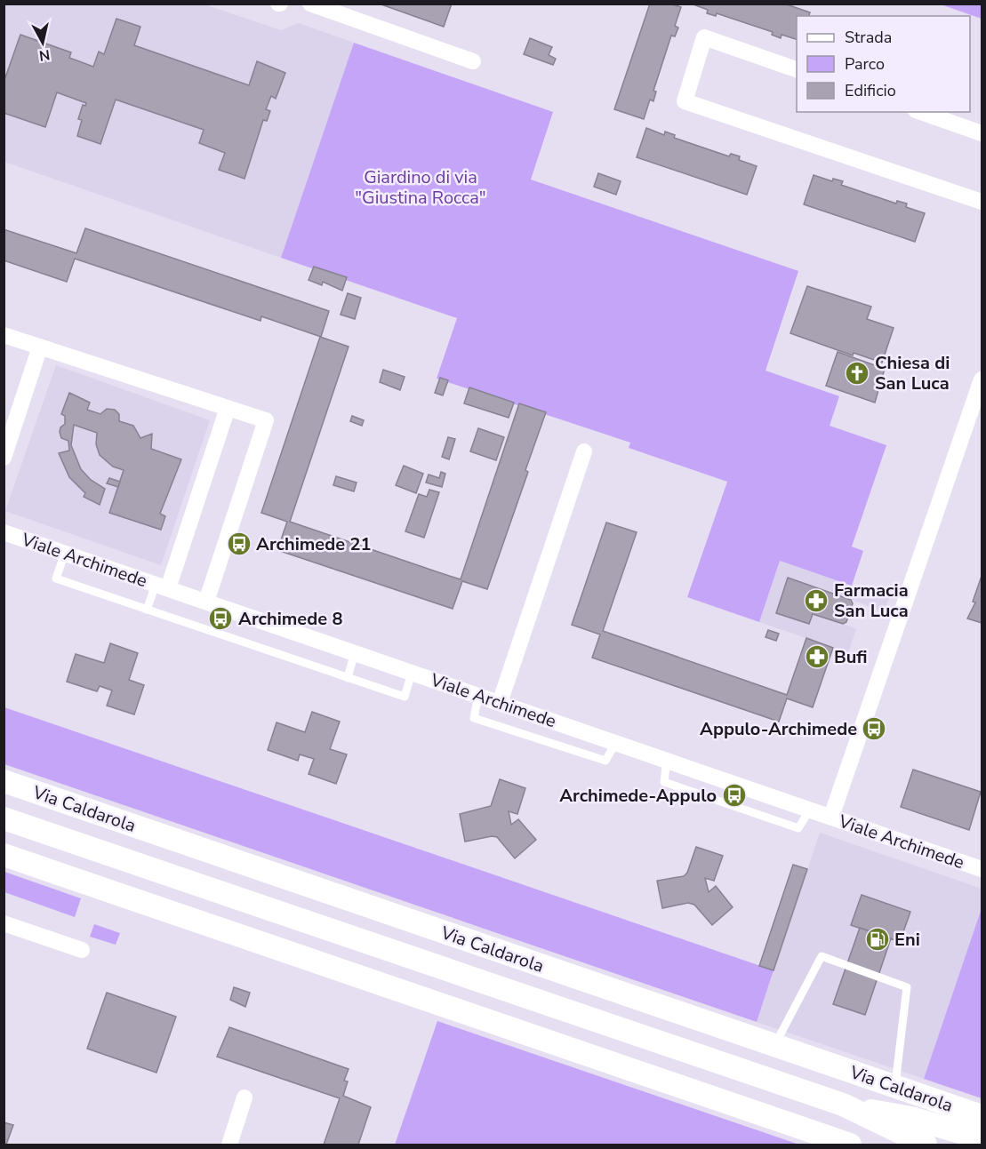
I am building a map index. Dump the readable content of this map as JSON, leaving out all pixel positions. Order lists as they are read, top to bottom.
{
  "streets": {
    "street": ["Viale Archimede", "Via Caldarola"]
  },
  "parks": ["Giardino di via \"Giustina Rocca\""],
  "places": {
    "church": ["Chiesa di San Luca"],
    "bus stop": [
      "Archimede 21",
      "Archimede 8",
      "Appulo-Archimede",
      "Archimede-Appulo"
    ],
    "pharmacy": ["Farmacia San Luca", "Bufi"],
    "fuel station": ["Eni"]
  },
  "legend": ["Strada", "Parco", "Edificio"],
  "north": "bottom"
}
